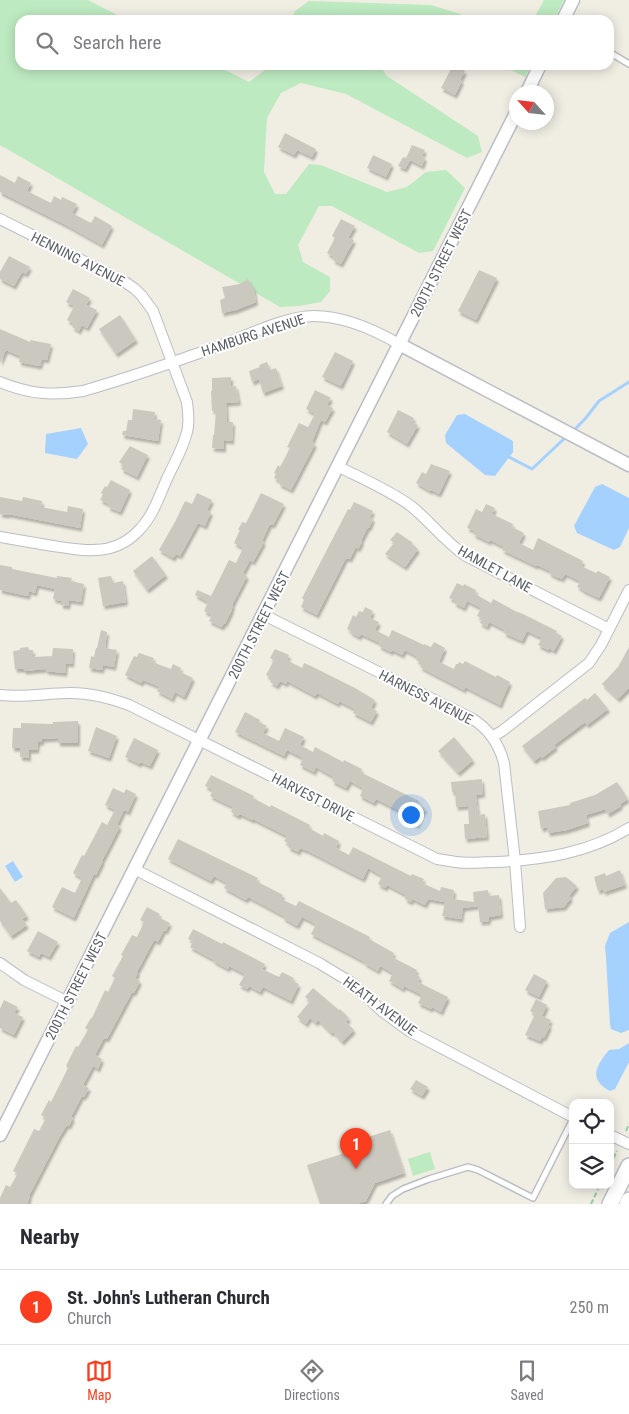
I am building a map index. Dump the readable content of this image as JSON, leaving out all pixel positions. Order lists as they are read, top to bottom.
{
  "streets": {
    "street": [
      "HENNING AVENUE",
      "200TH STREET WEST",
      "HAMBURG AVENUE",
      "HAMLET LANE",
      "HARNESS AVENUE",
      "HARVEST DRIVE",
      "HEATH AVENUE"
    ]
  },
  "crossings": [
    ["HENNING AVENUE", "HAMBURG AVENUE"],
    ["200TH STREET WEST", "HAMBURG AVENUE"],
    ["200TH STREET WEST", "HAMLET LANE"],
    ["200TH STREET WEST", "HARNESS AVENUE"],
    ["200TH STREET WEST", "HARVEST DRIVE"],
    ["200TH STREET WEST", "HEATH AVENUE"],
    ["HARNESS AVENUE", "HARVEST DRIVE"]
  ],
  "north": "top left",
  "page": {
    "search": "Search here",
    "pins": "1",
    "heading": "Nearby",
    "list": [
      {
        "mark": "1",
        "name": "St. John's Lutheran Church",
        "note": "Church",
        "value": "250 m"
      }
    ],
    "nav": ["Map", "Directions", "Saved"]
  }
}
